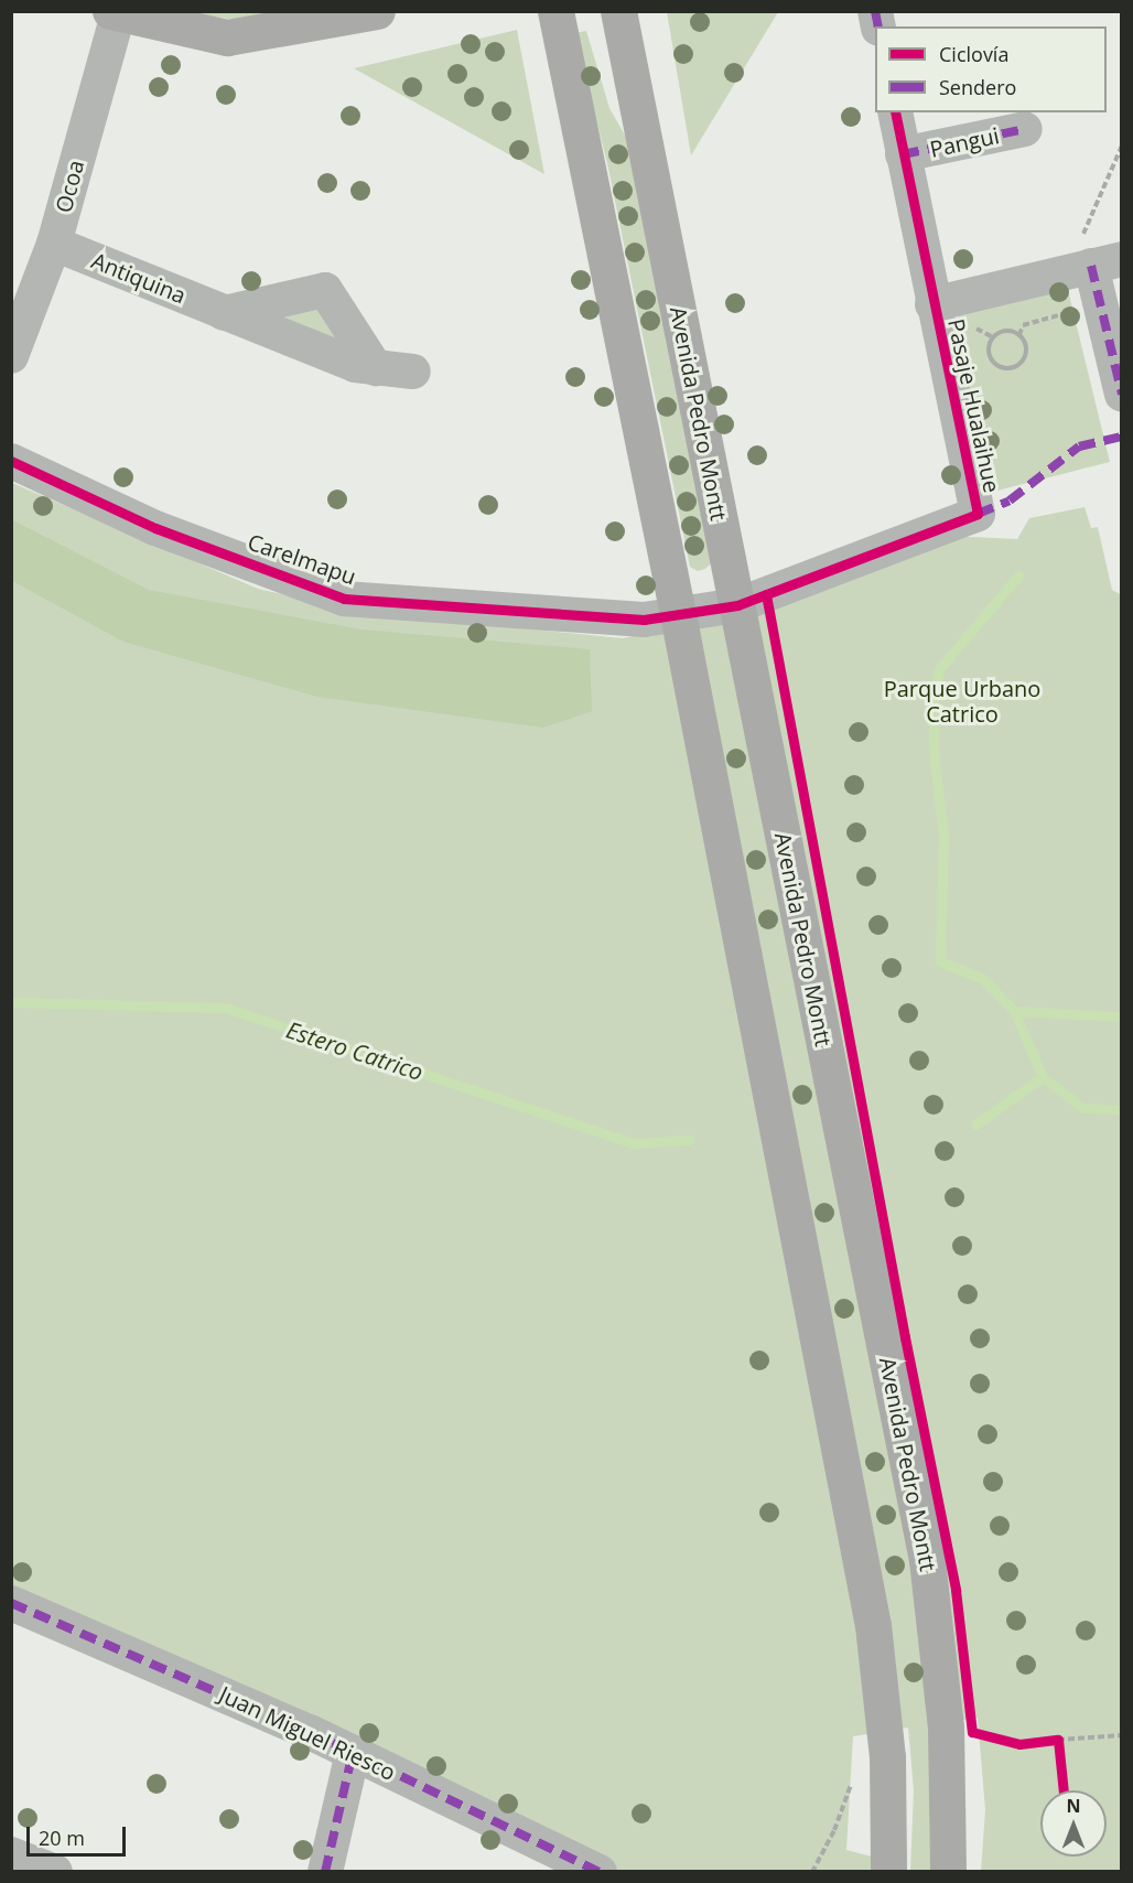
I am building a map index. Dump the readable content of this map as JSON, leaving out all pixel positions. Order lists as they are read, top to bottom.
{
  "streets": {
    "main road": ["Avenida Pedro Montt"],
    "street": [
      "Pangui",
      "Ocoa",
      "Antiquina",
      "Pasaje Hualaihue",
      "Carelmapu",
      "Juan Miguel Riesco"
    ]
  },
  "crossings": [
    ["Pangui", "Pasaje Hualaihue"],
    ["Ocoa", "Antiquina"],
    ["Pasaje Hualaihue", "Avenida Pedro Montt"],
    ["Pasaje Hualaihue", "Carelmapu"]
  ],
  "water": ["Estero Catrico"],
  "parks": ["Parque Urbano Catrico"],
  "legend": ["Ciclovía", "Sendero"],
  "scale_bar": "20 m",
  "north": "top"
}
